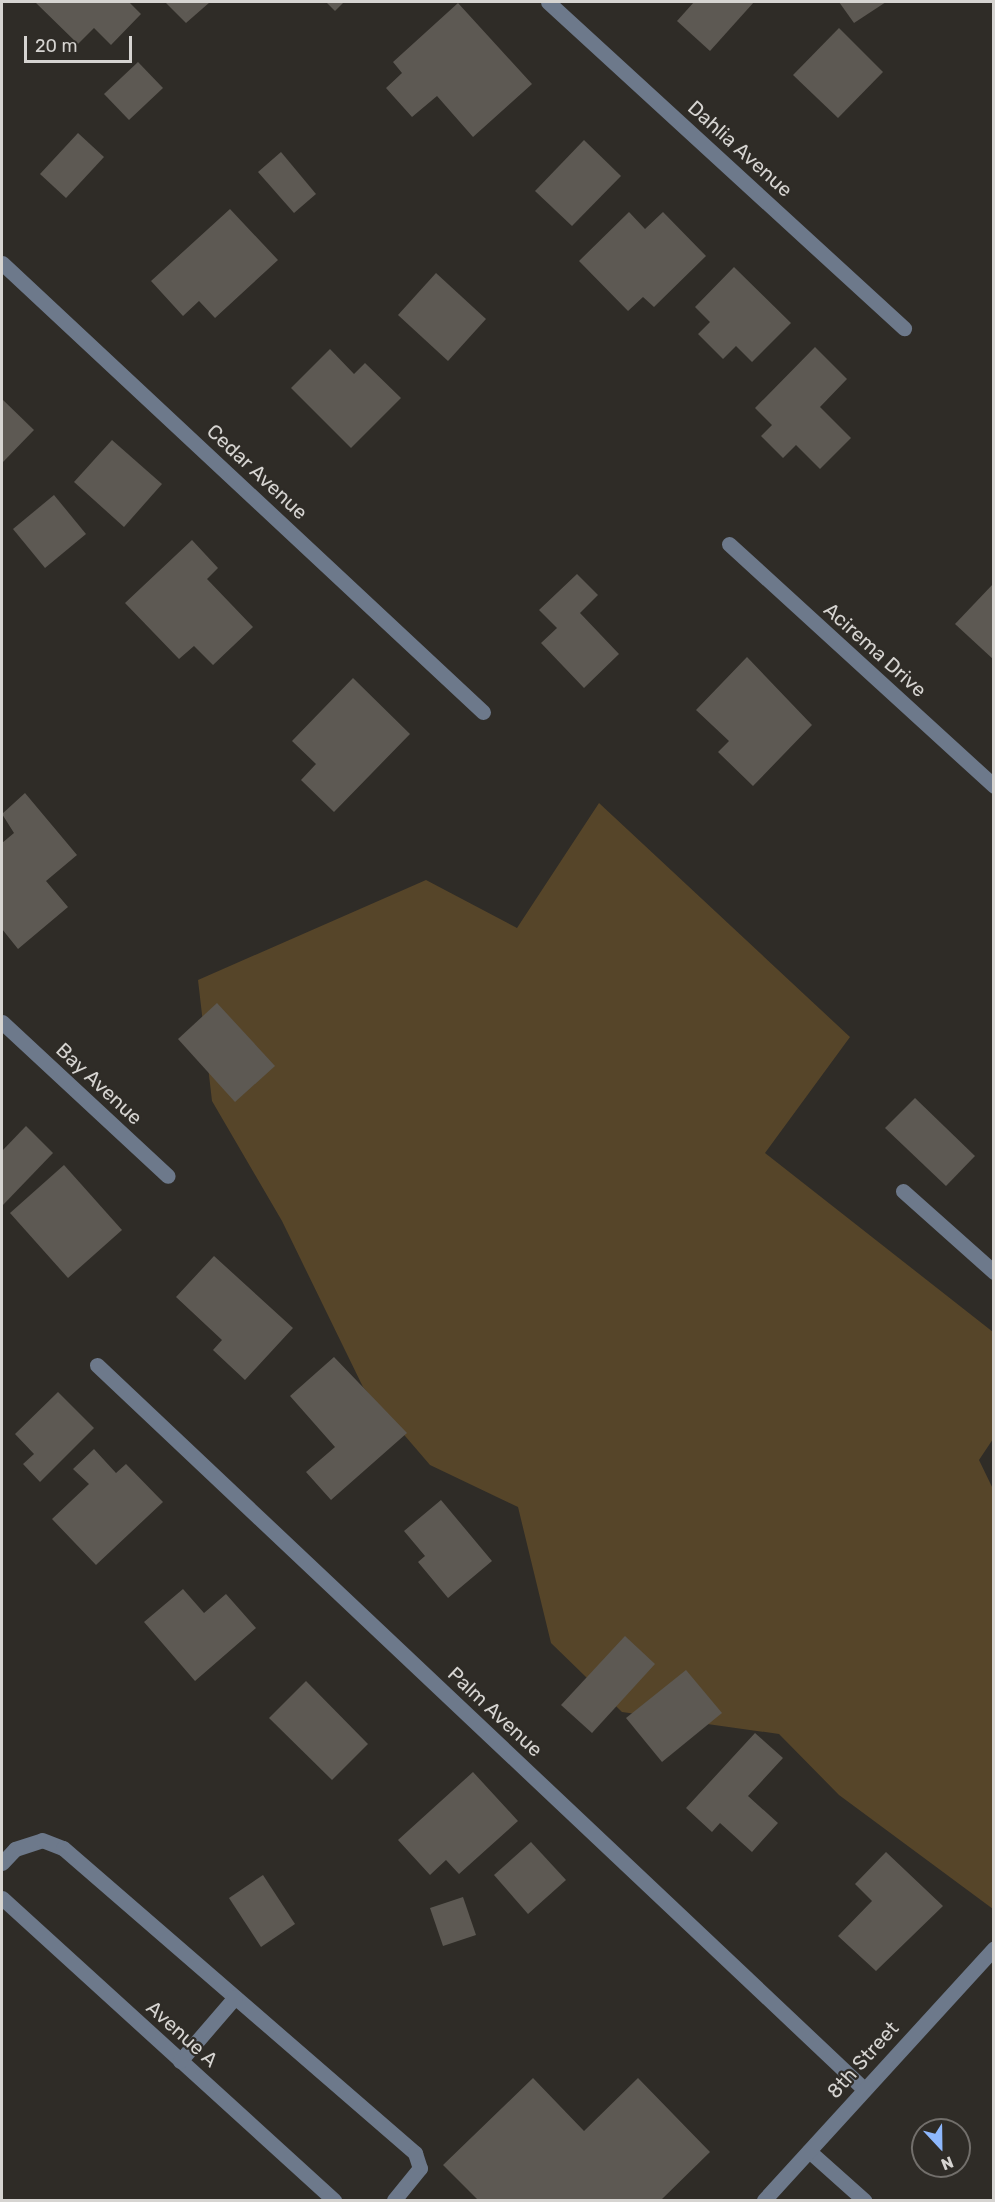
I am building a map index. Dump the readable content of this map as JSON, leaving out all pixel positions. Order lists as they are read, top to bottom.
{
  "streets": {
    "street": [
      "Dahlia Avenue",
      "Cedar Avenue",
      "Acirema Drive",
      "Bay Avenue",
      "Palm Avenue",
      "Avenue A",
      "8th Street"
    ]
  },
  "crossings": [
    ["Palm Avenue", "8th Street"]
  ],
  "scale_bar": "20 m",
  "north": "bottom"
}
